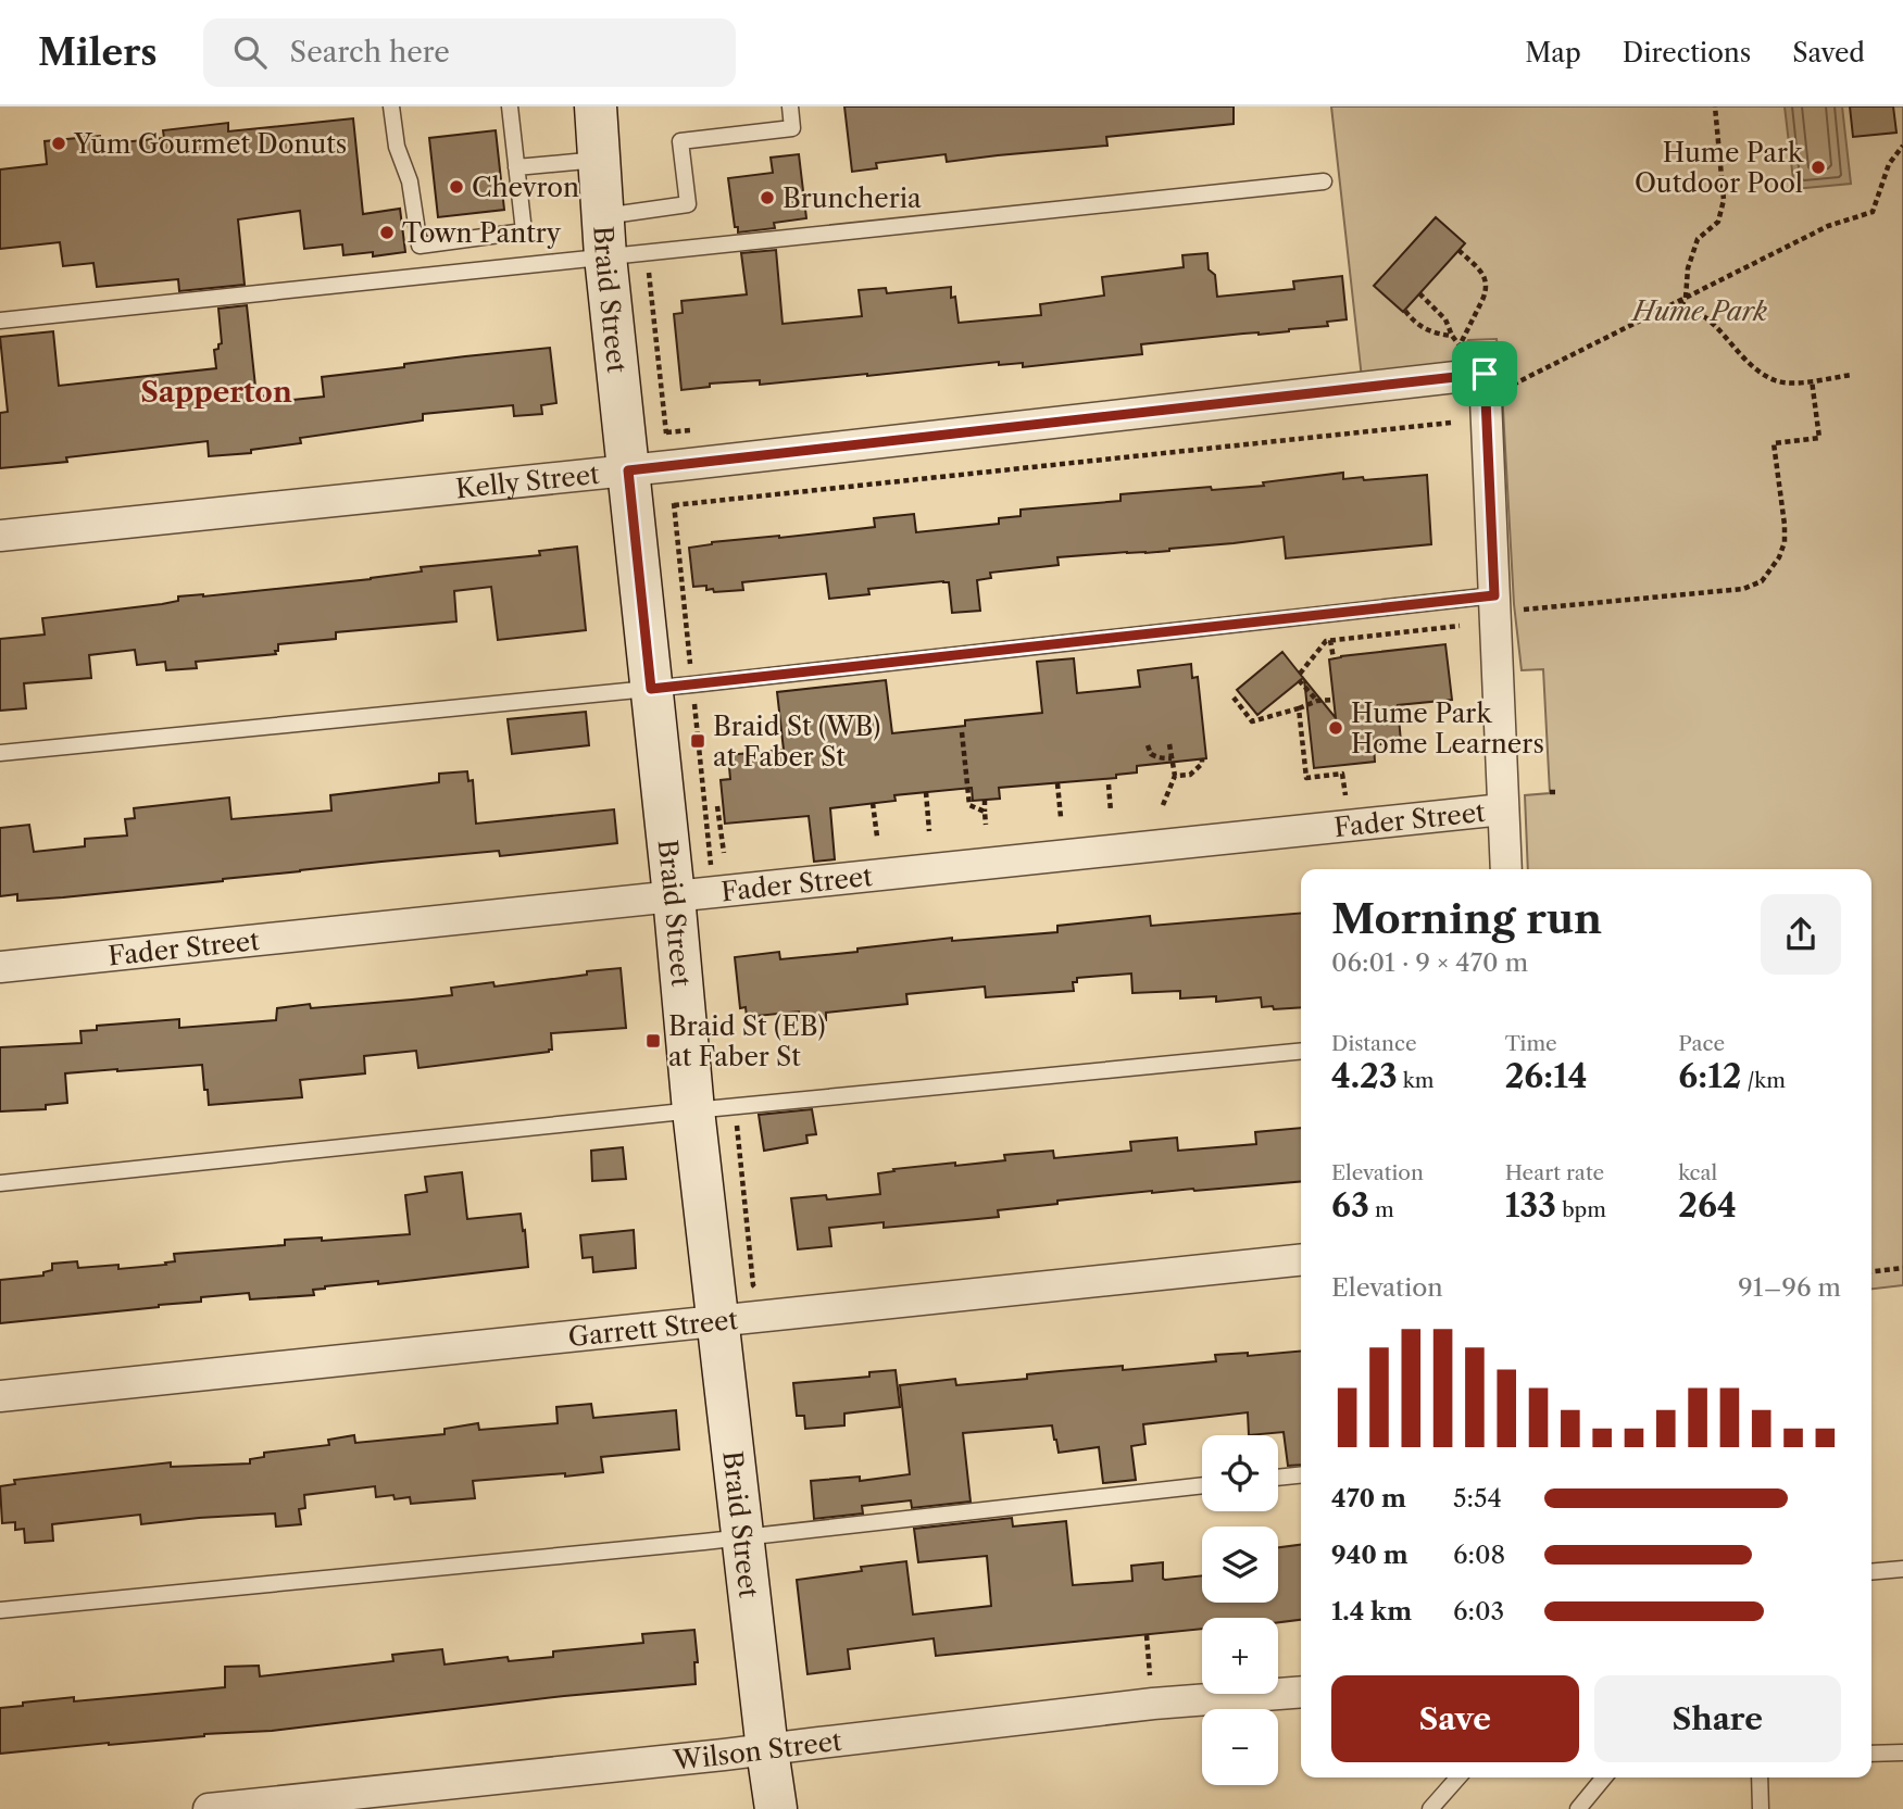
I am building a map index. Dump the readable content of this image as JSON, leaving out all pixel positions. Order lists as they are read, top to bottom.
{
  "streets": {
    "main road": ["Braid Street"],
    "street": [
      "Kelly Street",
      "Fader Street",
      "Garrett Street",
      "Wilson Street"
    ]
  },
  "crossings": [
    ["Braid Street", "Kelly Street"],
    ["Braid Street", "Fader Street"],
    ["Braid Street", "Garrett Street"],
    ["Braid Street", "Wilson Street"]
  ],
  "districts": ["Sapperton"],
  "parks": ["Hume Park"],
  "places": {
    "other": [
      "Yum Gourmet Donuts",
      "Hume Park Outdoor Pool",
      "Chevron",
      "Bruncheria",
      "Town Pantry",
      "Hume Park Home Learners"
    ],
    "transit": ["Braid St (WB) at Faber St", "Braid St (EB) at Faber St"]
  },
  "page": {
    "header": "Milers",
    "search": "Search here",
    "nav": ["Map", "Directions", "Saved"],
    "heading": ["Morning run", "06:01 · 9 × 470 m"],
    "stats": [
      ["Distance", "4.23 km"],
      ["Time", "26:14"],
      ["Pace", "6:12 /km"],
      ["Elevation", "63 m"],
      ["Heart rate", "133 bpm"],
      ["kcal", "264"]
    ],
    "chart": ["Elevation", "91–96 m"],
    "map_buttons": ["+", "−"],
    "list": [
      {
        "name": "470 m",
        "note": "5:54"
      },
      {
        "name": "940 m",
        "note": "6:08"
      },
      {
        "name": "1.4 km",
        "note": "6:03"
      }
    ],
    "buttons": ["Save", "Share"]
  }
}
